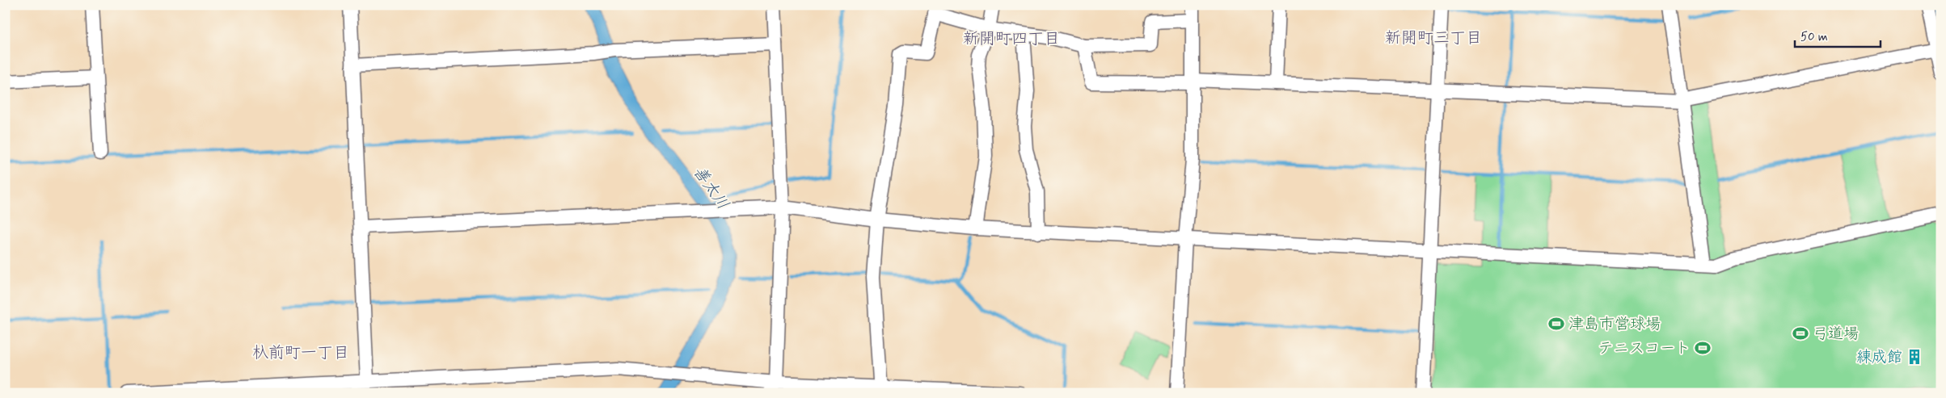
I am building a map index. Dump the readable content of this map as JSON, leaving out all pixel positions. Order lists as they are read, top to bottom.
{
  "districts": ["新開町三丁目", "新開町四丁目", "杁前町一丁目"],
  "water": ["善太川"],
  "places": {
    "sports": ["津島市営球場", "弓道場", "テニスコート"],
    "building": ["練成館"]
  },
  "scale_bar": "50 m"
}
